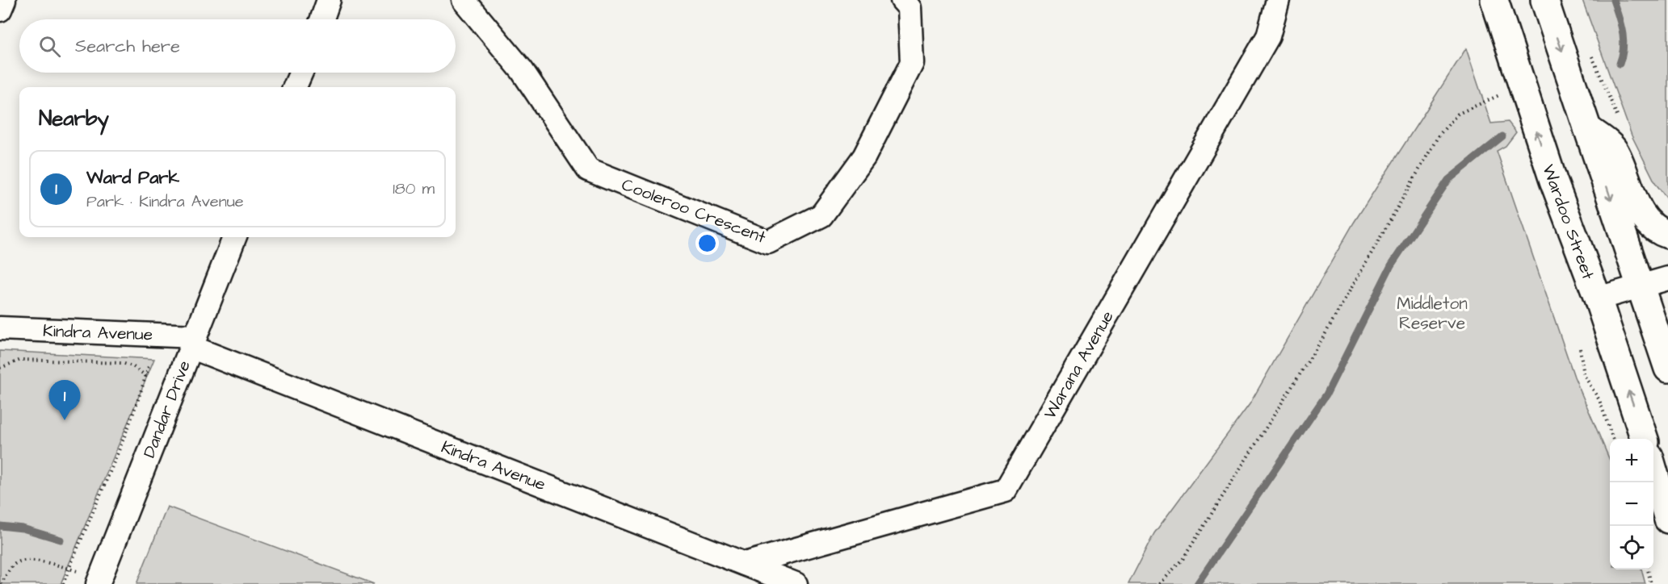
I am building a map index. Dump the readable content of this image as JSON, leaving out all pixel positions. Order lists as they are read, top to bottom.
{
  "streets": {
    "main road": ["Wardoo Street"],
    "street": [
      "Cooleroo Crescent",
      "Kindra Avenue",
      "Warana Avenue",
      "Dandar Drive"
    ]
  },
  "crossings": [
    ["Kindra Avenue", "Warana Avenue"],
    ["Kindra Avenue", "Dandar Drive"]
  ],
  "parks": ["Middleton Reserve"],
  "page": {
    "search": "Search here",
    "heading": "Nearby",
    "list": [
      {
        "mark": "1",
        "name": "Ward Park",
        "note": "Park · Kindra Avenue",
        "value": "180 m"
      }
    ],
    "pins": "1",
    "map_buttons": ["+", "−"]
  }
}
